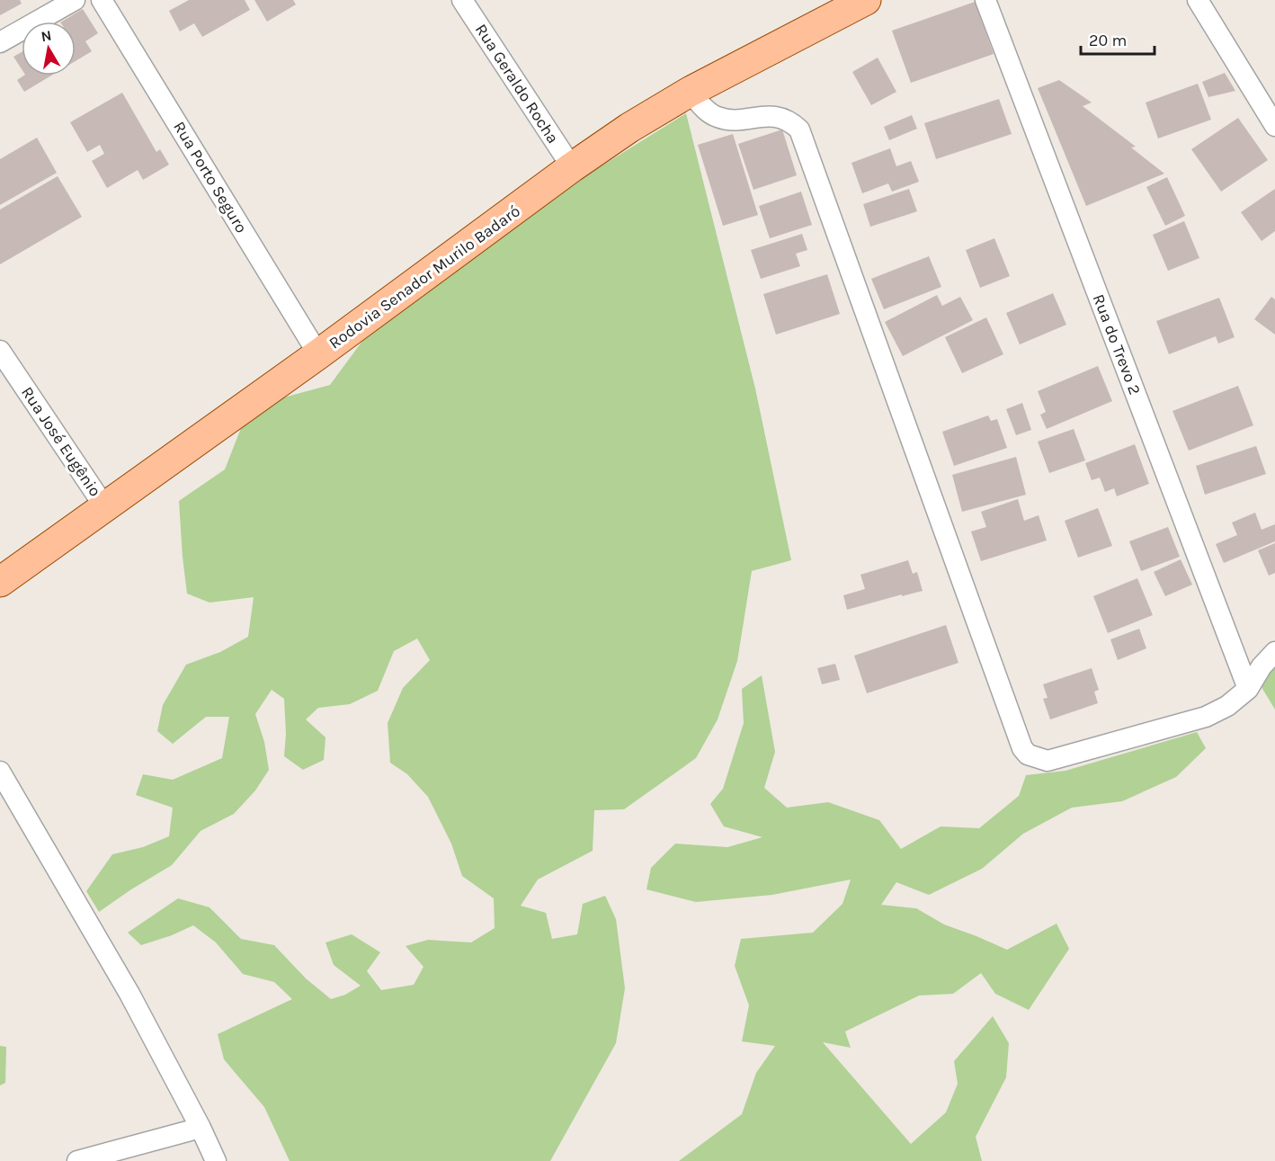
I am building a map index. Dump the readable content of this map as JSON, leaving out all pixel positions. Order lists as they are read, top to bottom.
{
  "streets": {
    "main road": ["Rodovia Senador Murilo Badaró"],
    "street": [
      "Rua Geraldo Rocha",
      "Rua Porto Seguro",
      "Rua do Trevo 2",
      "Rua José Eugênio"
    ]
  },
  "crossings": [
    ["Rua Geraldo Rocha", "Rodovia Senador Murilo Badaró"],
    ["Rua Porto Seguro", "Rodovia Senador Murilo Badaró"],
    ["Rodovia Senador Murilo Badaró", "Rua José Eugênio"]
  ],
  "scale_bar": "20 m",
  "north": "top"
}
